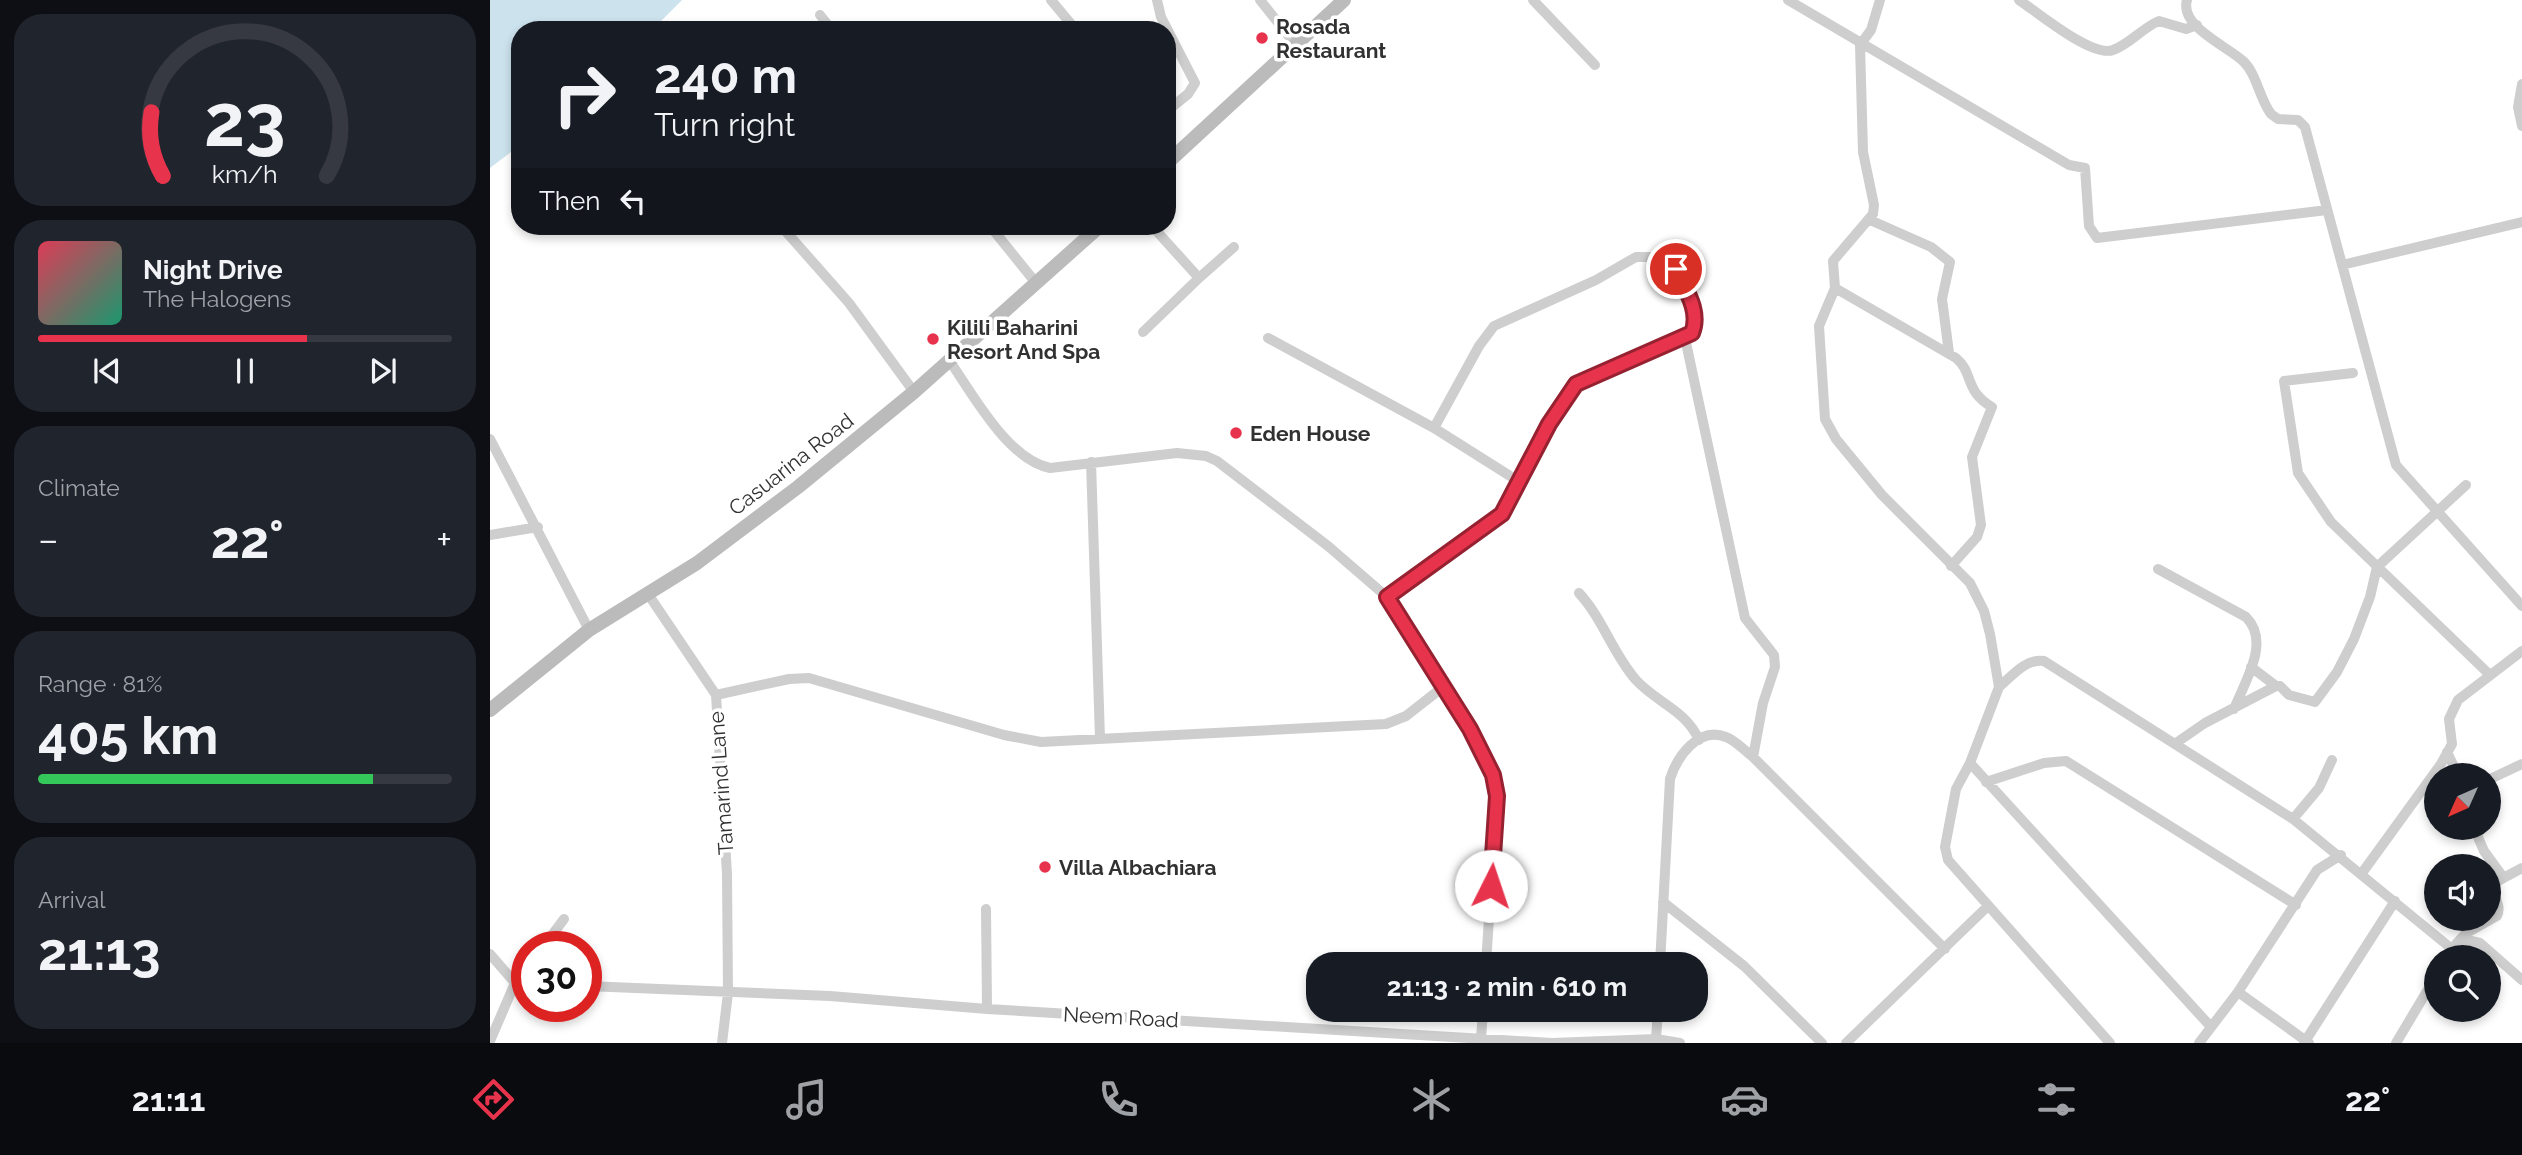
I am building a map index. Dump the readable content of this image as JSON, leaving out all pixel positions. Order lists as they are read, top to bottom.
{
  "streets": {
    "street": ["Casuarina Road", "Tamarind Lane", "Neem Road"]
  },
  "crossings": [
    ["Casuarina Road", "Tamarind Lane"],
    ["Tamarind Lane", "Neem Road"]
  ],
  "places": [
    "Rosada Restaurant",
    "Kilili Baharini Resort And Spa",
    "Eden House",
    "Villa Albachiara"
  ],
  "north": "bottom left",
  "page": {
    "turn": ["240 m", "Turn right"],
    "then": "Then",
    "song": ["Night Drive", "The Halogens"],
    "tile": [
      "Climate",
      ["Range · 81%", "405 km"],
      ["Arrival", "21:13"]
    ],
    "heat": ["−", "22°", "+"],
    "limit": "30",
    "trip": "21:13 · 2 min · 610 m",
    "tabs": ["21:11", "22°"],
    "gauge": ["23", "km/h"]
  }
}
